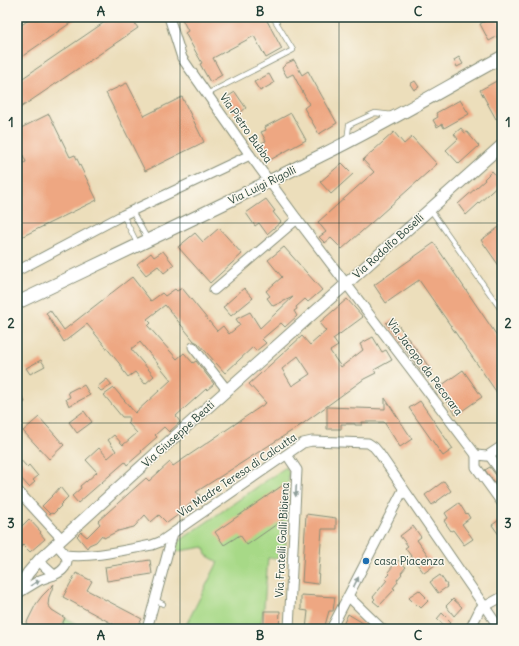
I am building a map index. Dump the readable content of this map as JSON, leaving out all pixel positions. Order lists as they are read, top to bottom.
{
  "streets": {
    "main road": ["Via Luigi Rigolli"],
    "street": [
      "Via Pietro Bubba",
      "Via Rodolfo Boselli",
      "Via Jacopo da Pecorara",
      "Via Giuseppe Beati",
      "Via Madre Teresa di Calcutta",
      "Via Fratelli Galli Bibiena"
    ]
  },
  "crossings": [
    ["Via Pietro Bubba", "Via Luigi Rigolli"],
    ["Via Pietro Bubba", "Via Rodolfo Boselli"],
    ["Via Pietro Bubba", "Via Jacopo da Pecorara"],
    ["Via Pietro Bubba", "Via Giuseppe Beati"],
    ["Via Rodolfo Boselli", "Via Jacopo da Pecorara"],
    ["Via Rodolfo Boselli", "Via Giuseppe Beati"],
    ["Via Jacopo da Pecorara", "Via Giuseppe Beati"],
    ["Via Madre Teresa di Calcutta", "Via Fratelli Galli Bibiena"]
  ],
  "one_way": ["Via Fratelli Galli Bibiena"],
  "places": ["casa Piacenza"],
  "grid": {
    "columns": ["A", "B", "C"],
    "rows": ["1", "2", "3"]
  }
}
